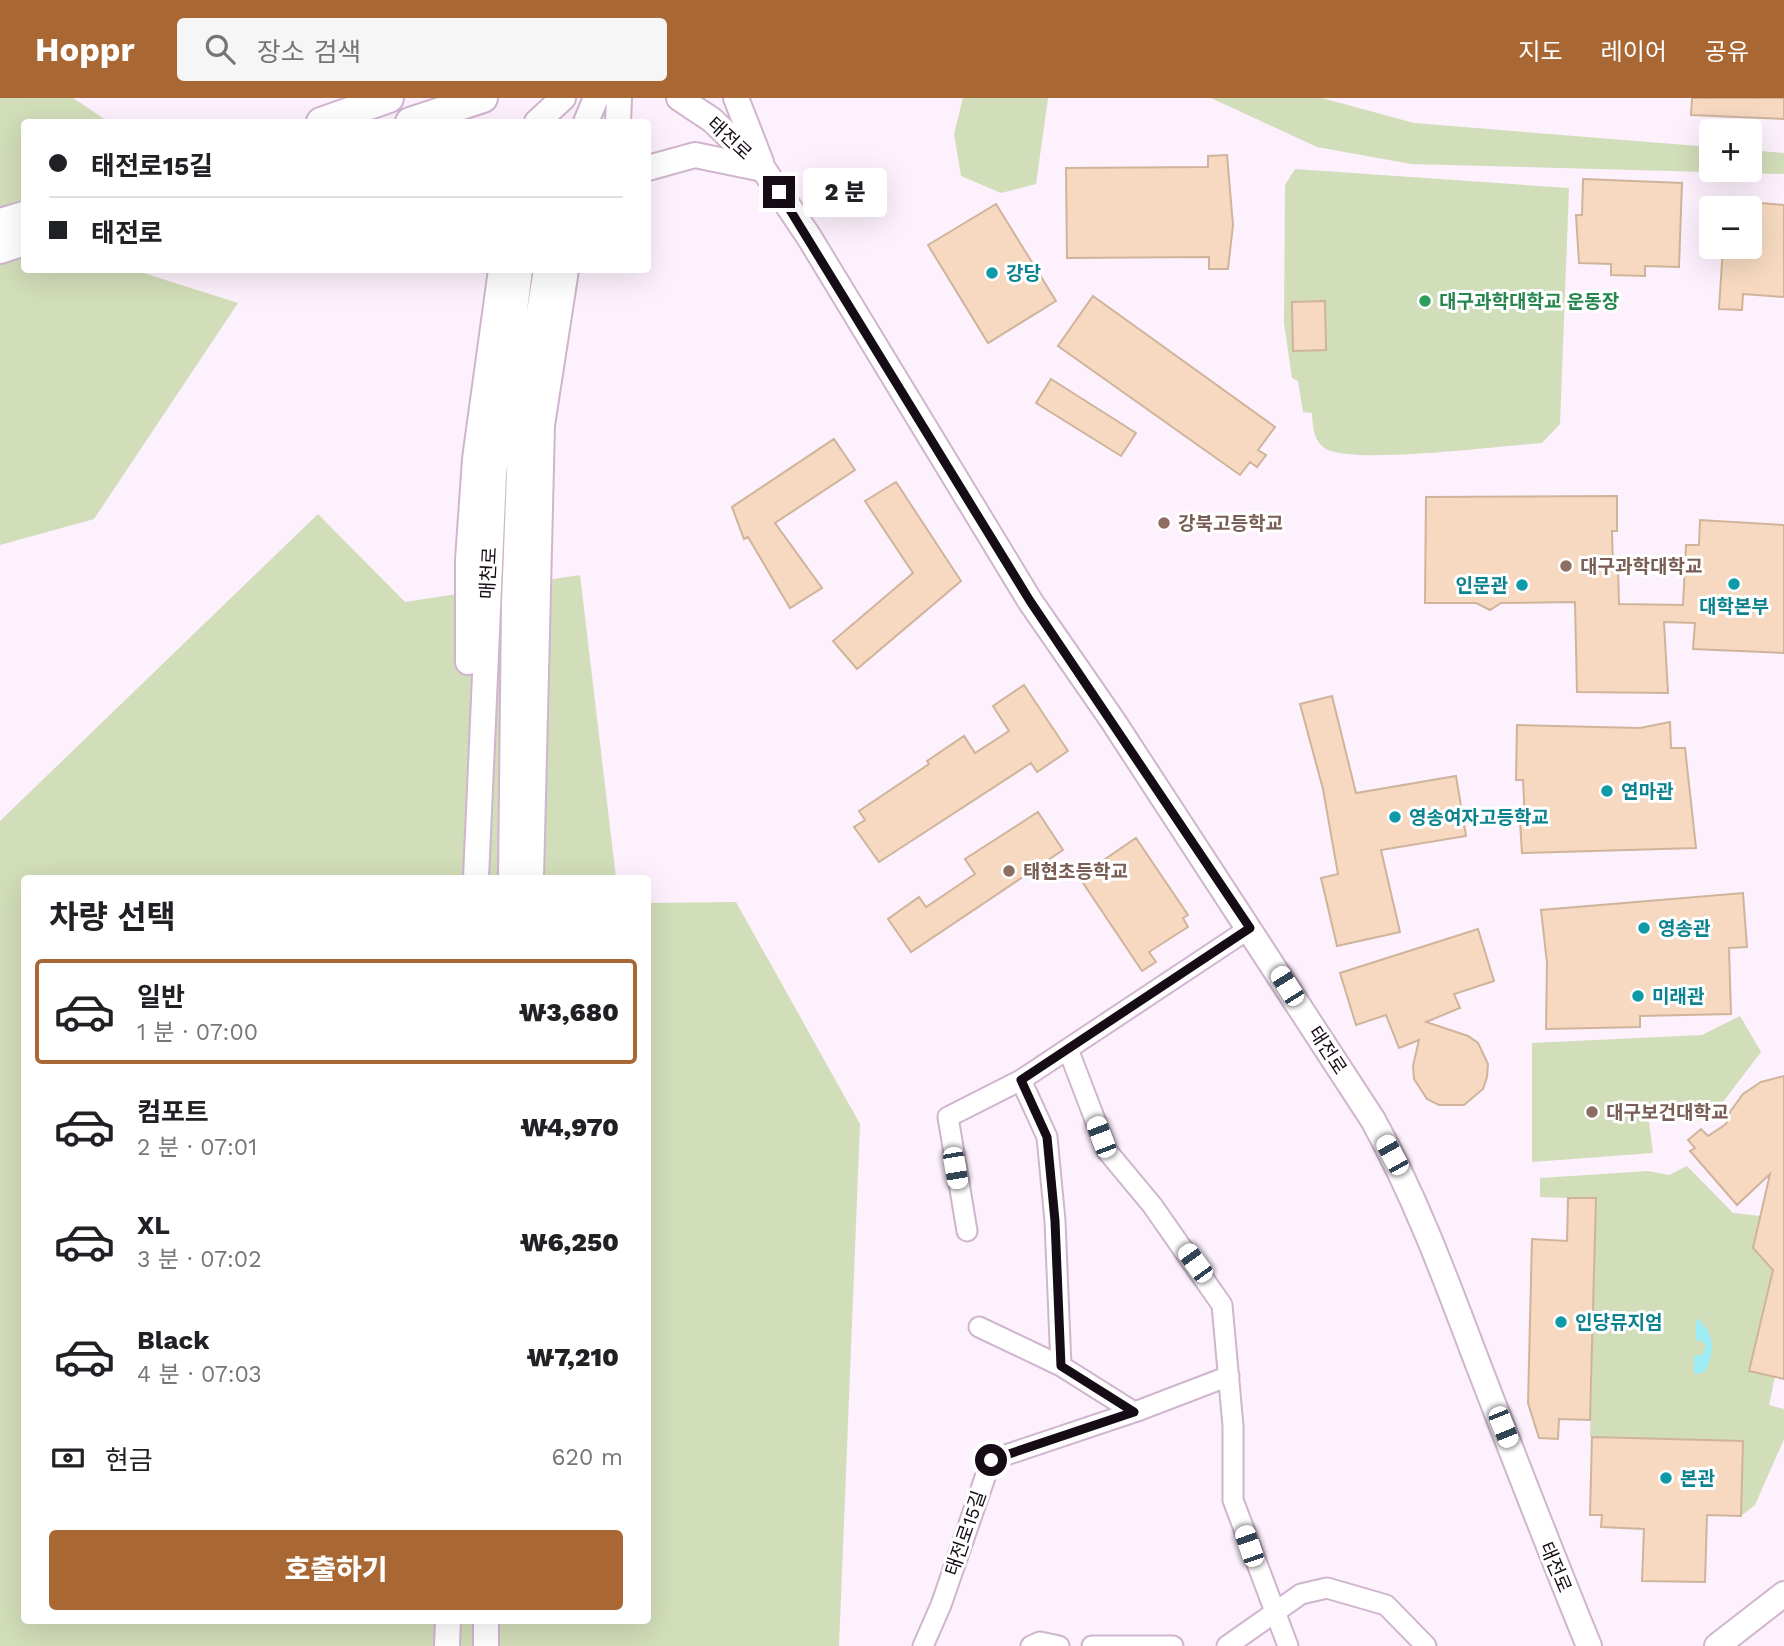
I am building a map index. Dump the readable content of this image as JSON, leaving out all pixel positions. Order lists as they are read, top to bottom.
{
  "streets": {
    "main road": ["태전로", "매천로"],
    "street": ["태전로15길"]
  },
  "places": [
    "강당",
    "대구과학대학교 운동장",
    "강북고등학교",
    "대구과학대학교",
    "대학본부",
    "인문관",
    "연마관",
    "영송여자고등학교",
    "태현초등학교",
    "영송관",
    "미래관",
    "대구보건대학교",
    "인당뮤지엄",
    "본관"
  ],
  "page": {
    "header": "Hoppr",
    "search": "장소 검색",
    "nav": ["지도", "레이어", "공유"],
    "map_buttons": ["+", "−"],
    "banner": ["태전로15길", "태전로"],
    "bubble": "2 분",
    "heading": "차량 선택",
    "list": [
      {
        "name": "일반",
        "note": "1 분 · 07:00",
        "value": "₩3,680"
      },
      {
        "name": "컴포트",
        "note": "2 분 · 07:01",
        "value": "₩4,970"
      },
      {
        "name": "XL",
        "note": "3 분 · 07:02",
        "value": "₩6,250"
      },
      {
        "name": "Black",
        "note": "4 분 · 07:03",
        "value": "₩7,210"
      }
    ],
    "pay": ["현금", "620 m"],
    "buttons": "호출하기"
  }
}
